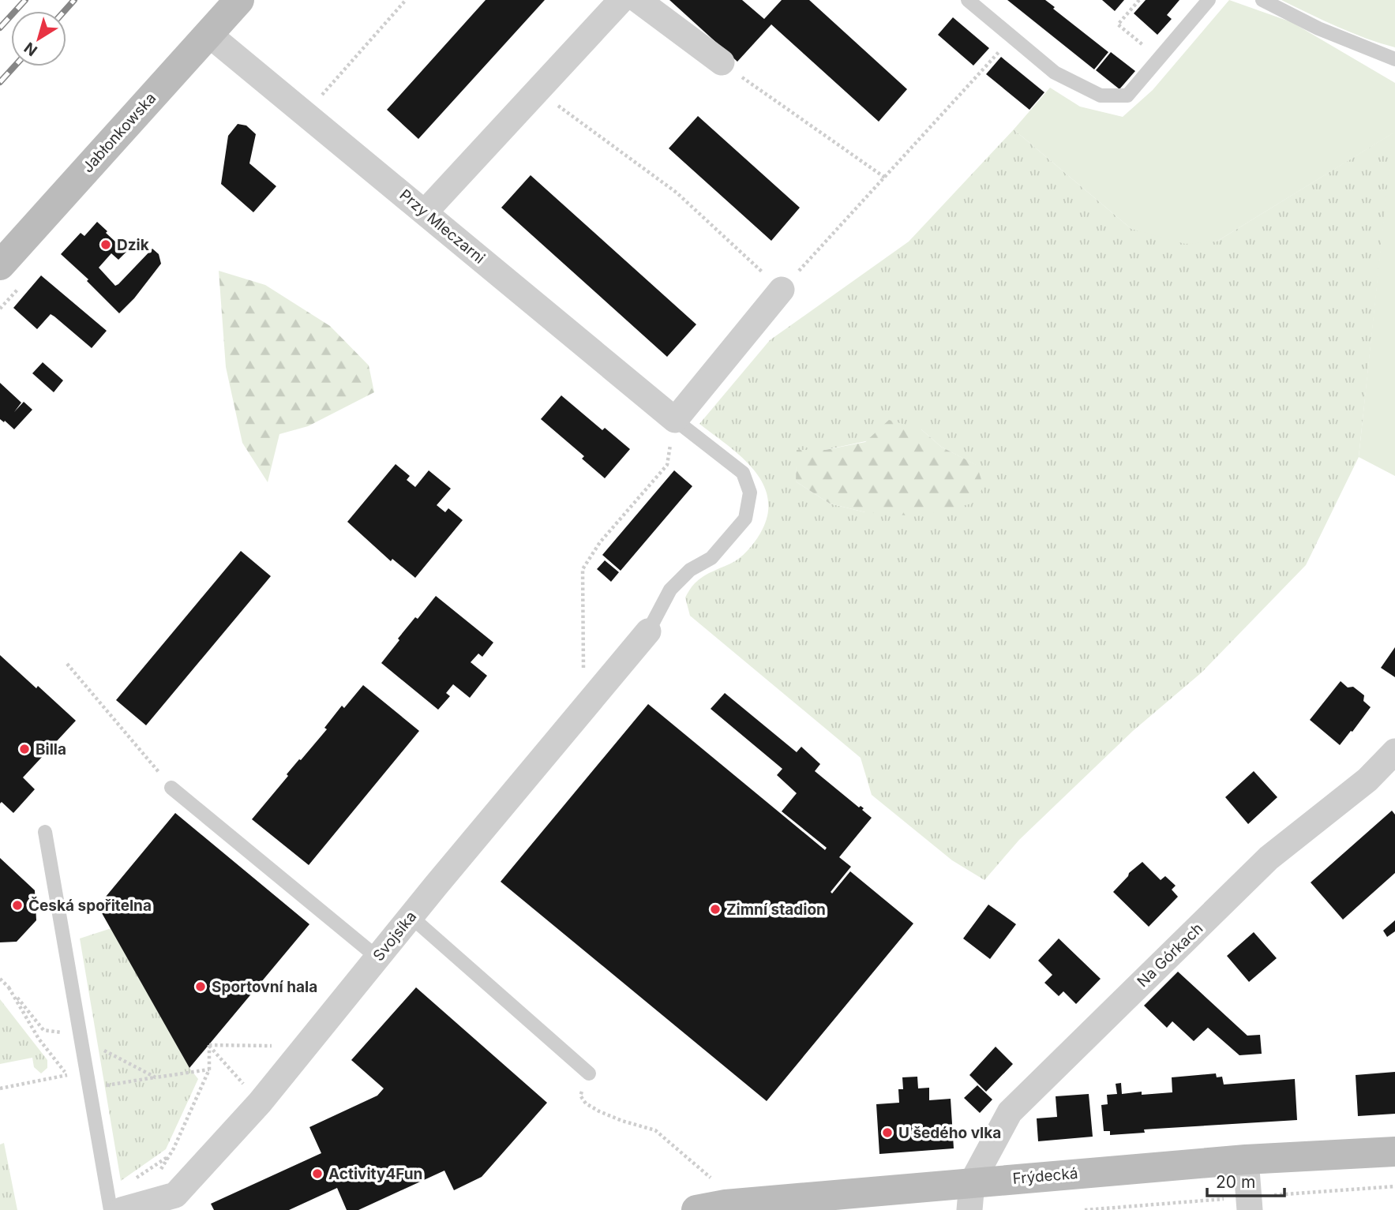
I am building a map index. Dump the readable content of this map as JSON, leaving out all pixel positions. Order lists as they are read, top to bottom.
{
  "streets": {
    "main road": ["Jabłonkowska", "Frýdecká"],
    "street": ["Przy Mleczarni", "Svojsíka", "Na Górkach"]
  },
  "crossings": [
    ["Jabłonkowska", "Przy Mleczarni"],
    ["Na Górkach", "Frýdecká"]
  ],
  "places": [
    "Dzik",
    "Billa",
    "Česká spořitelna",
    "Zimní stadion",
    "Sportovní hala",
    "U šedého vlka",
    "Activity4Fun"
  ],
  "scale_bar": "20 m",
  "north": "bottom left"
}
